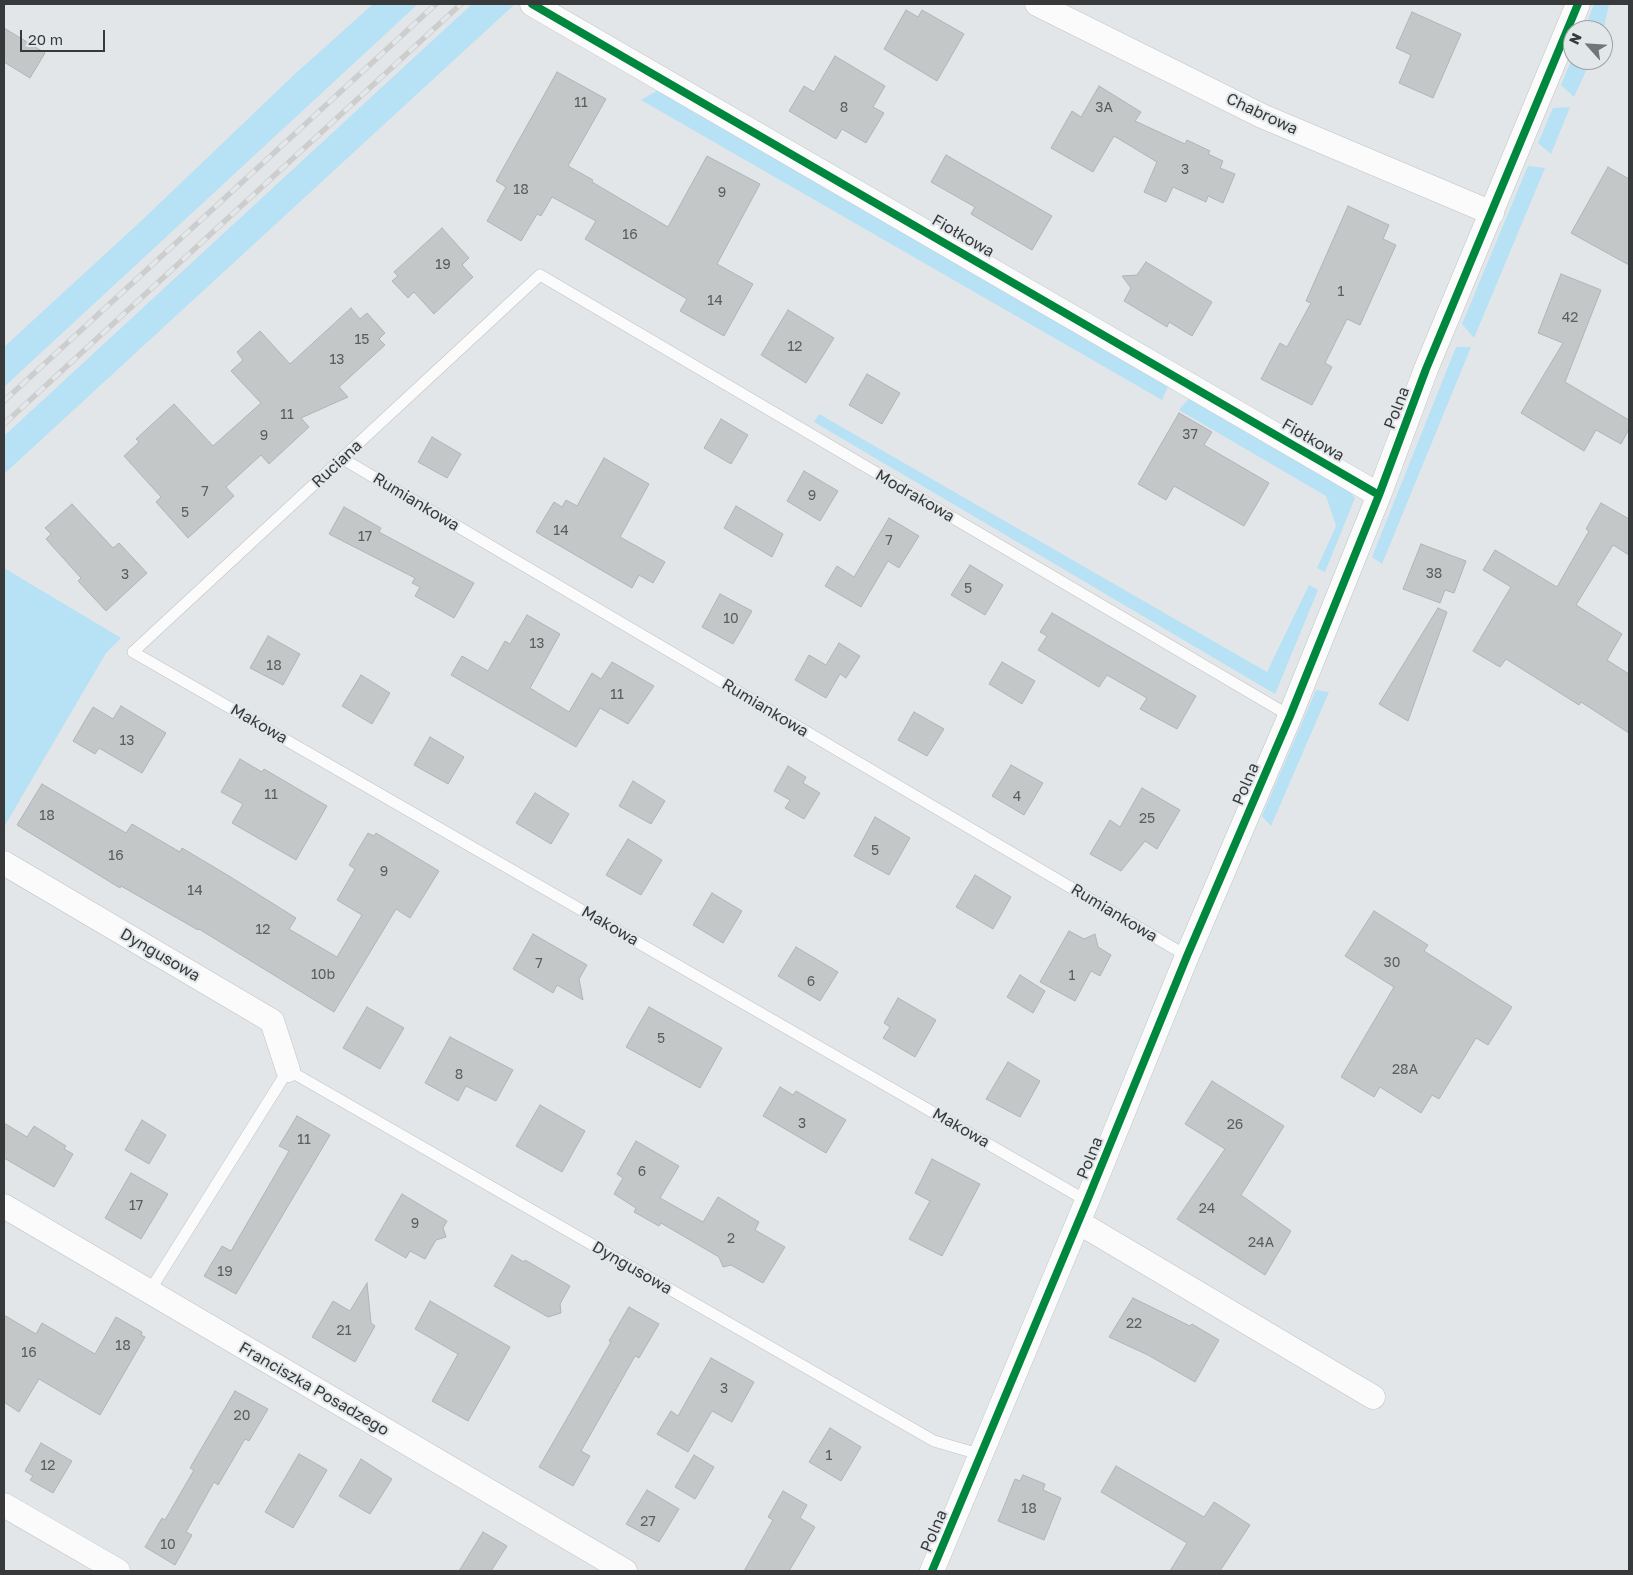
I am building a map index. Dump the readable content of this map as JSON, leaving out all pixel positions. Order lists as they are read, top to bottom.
{
  "streets": {
    "street": [
      "Chabrowa",
      "Fiołkowa",
      "Polna",
      "Dyngusowa",
      "Franciszka Posadzego"
    ],
    "lane": [
      "Ruciana",
      "Modrakowa",
      "Rumiankowa",
      "Makowa"
    ]
  },
  "crossings": [
    ["Chabrowa", "Polna"],
    ["Fiołkowa", "Polna"],
    ["Polna", "Modrakowa"],
    ["Polna", "Rumiankowa"],
    ["Polna", "Makowa"],
    ["Polna", "Dyngusowa"],
    ["Ruciana", "Modrakowa"],
    ["Ruciana", "Rumiankowa"],
    ["Ruciana", "Makowa"]
  ],
  "house_numbers": [
    "11",
    "8",
    "3A",
    "3",
    "18",
    "9",
    "16",
    "19",
    "1",
    "14",
    "42",
    "15",
    "12",
    "13",
    "11",
    "37",
    "9",
    "7",
    "9",
    "5",
    "14",
    "17",
    "7",
    "38",
    "3",
    "5",
    "10",
    "13",
    "18",
    "11",
    "13",
    "11",
    "4",
    "18",
    "25",
    "5",
    "16",
    "9",
    "14",
    "12",
    "30",
    "7",
    "10b",
    "1",
    "6",
    "5",
    "28A",
    "8",
    "3",
    "26",
    "11",
    "6",
    "17",
    "24",
    "9",
    "2",
    "24A",
    "19",
    "22",
    "21",
    "18",
    "16",
    "3",
    "20",
    "1",
    "12",
    "18",
    "27",
    "10"
  ],
  "scale_bar": "20 m",
  "north": "top left"
}
